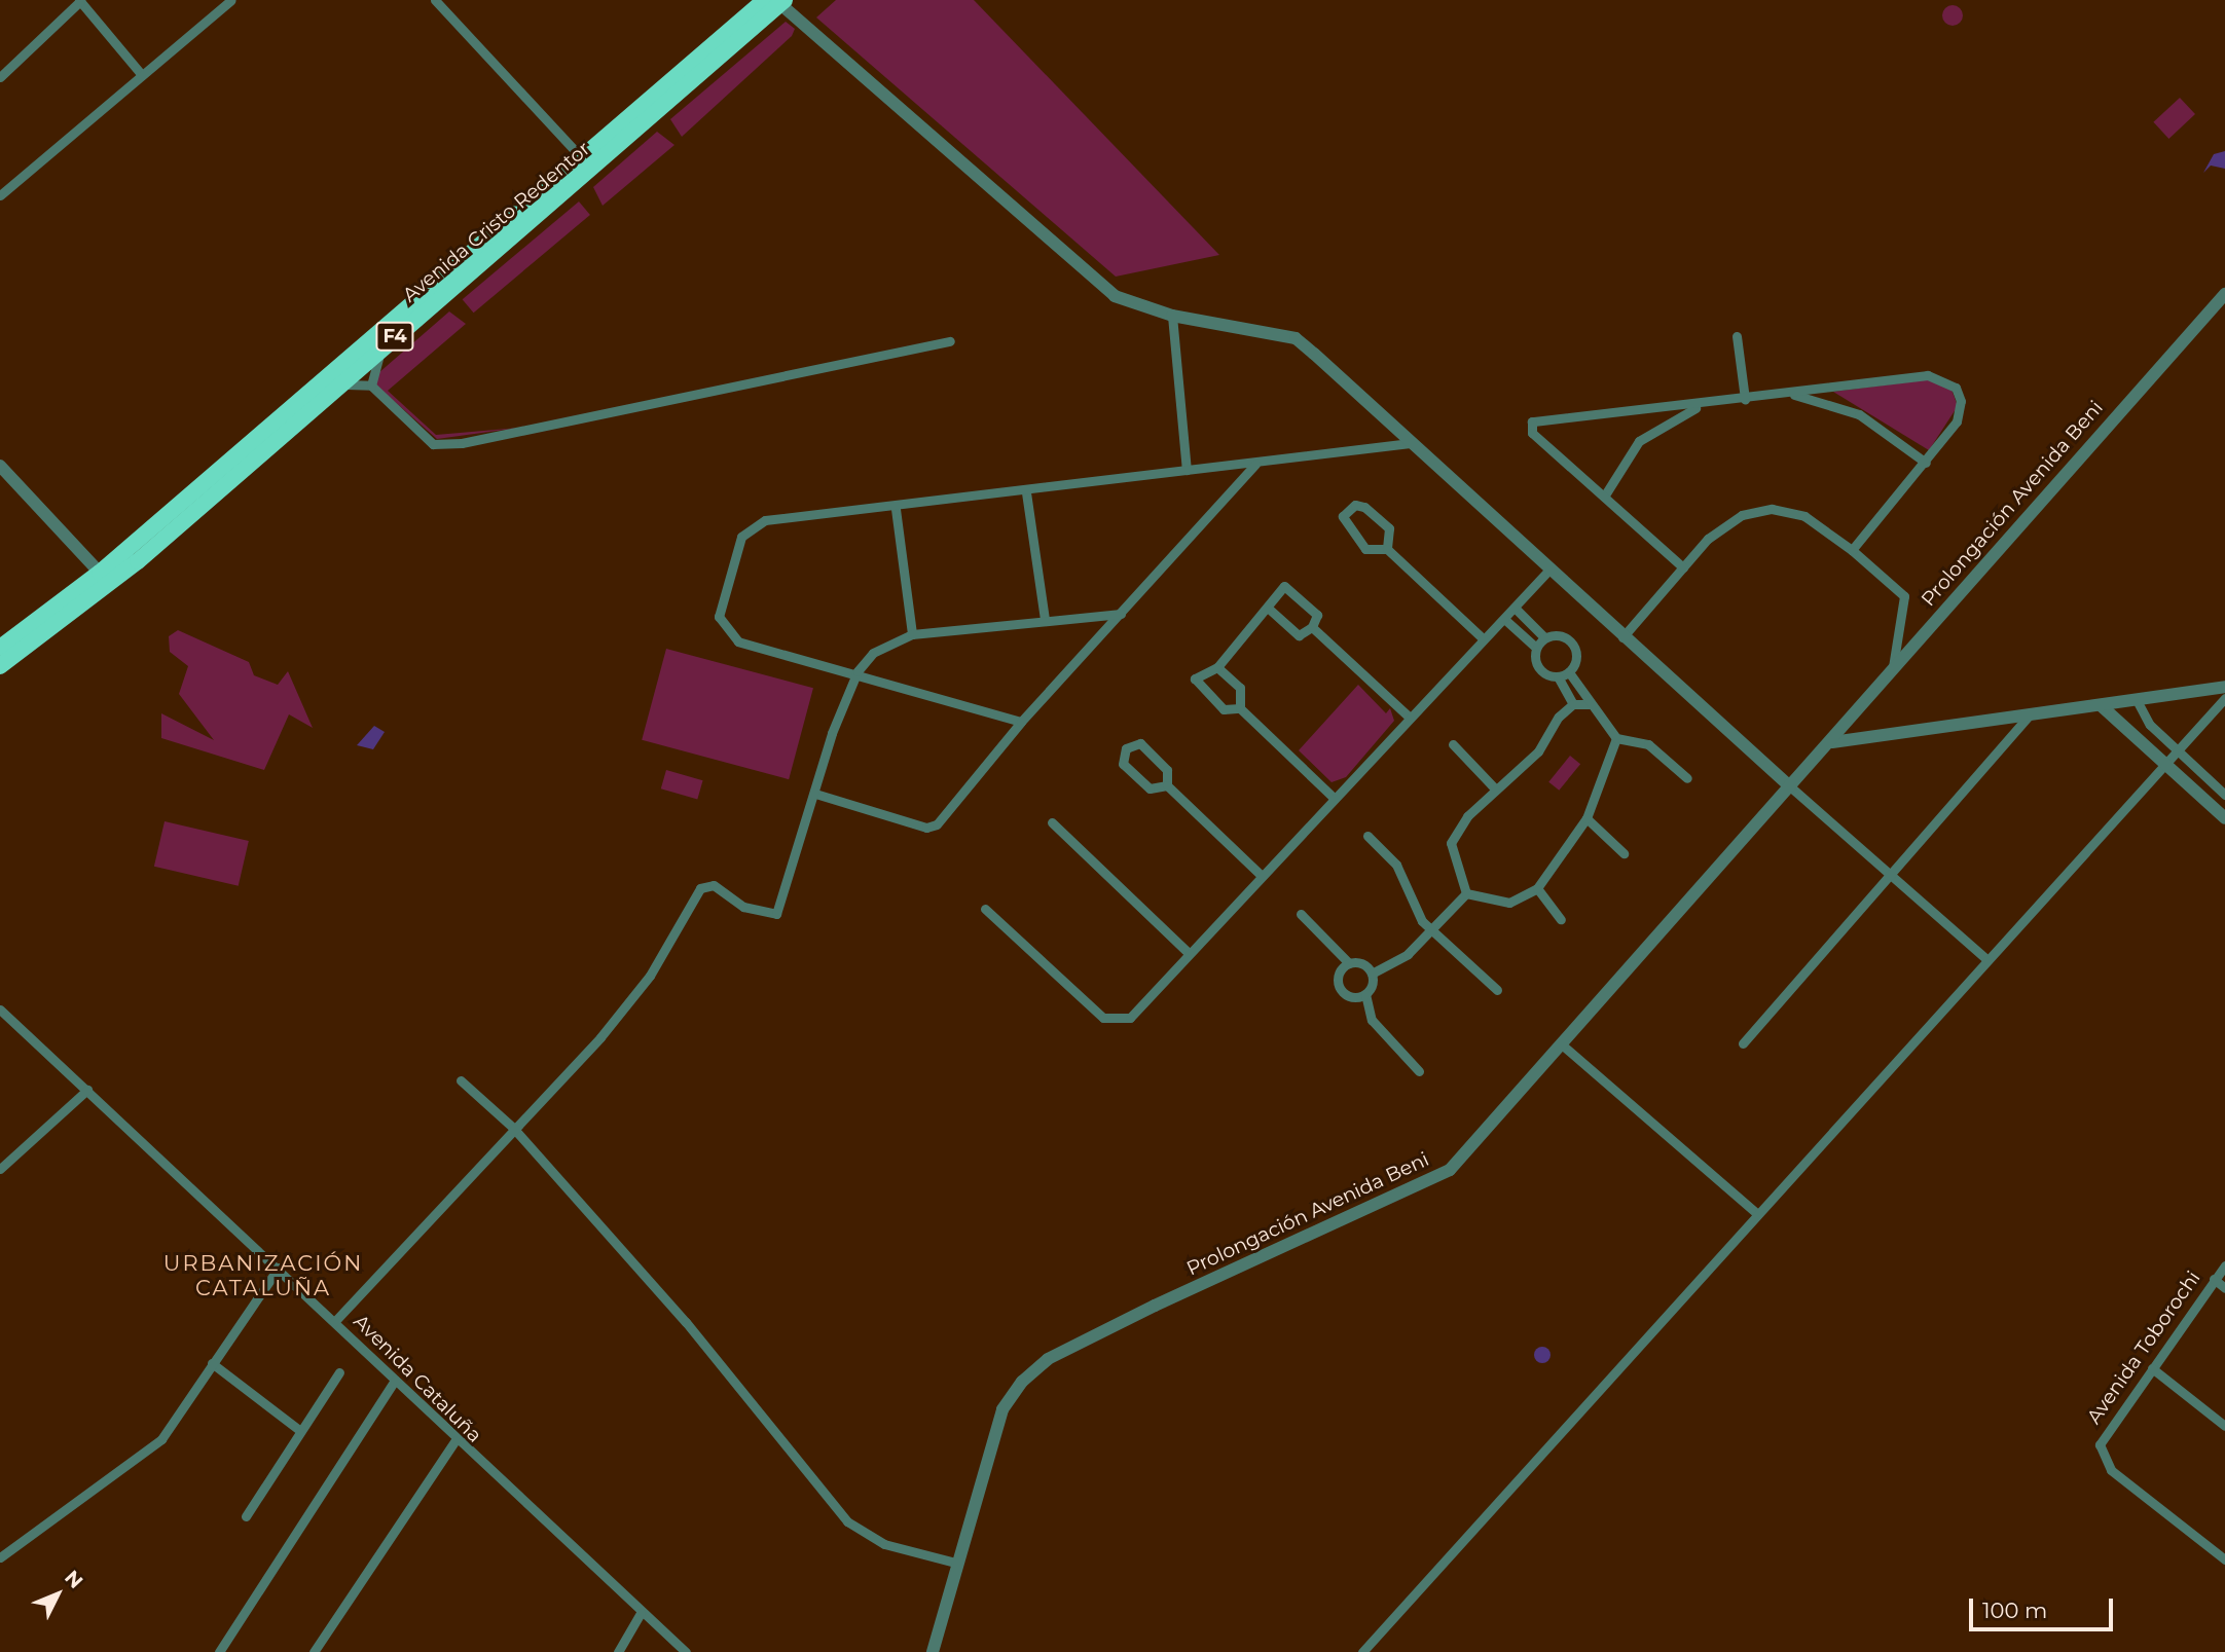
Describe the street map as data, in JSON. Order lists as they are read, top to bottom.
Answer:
{
  "streets": {
    "highway": ["Avenida Cristo Redentor", "F4"],
    "street": ["Prolongación Avenida Beni", "Avenida Toborochi", "Avenida Cataluña"]
  },
  "districts": ["URBANIZACIÓN CATALUÑA"],
  "scale_bar": "100 m",
  "north": "top right"
}
